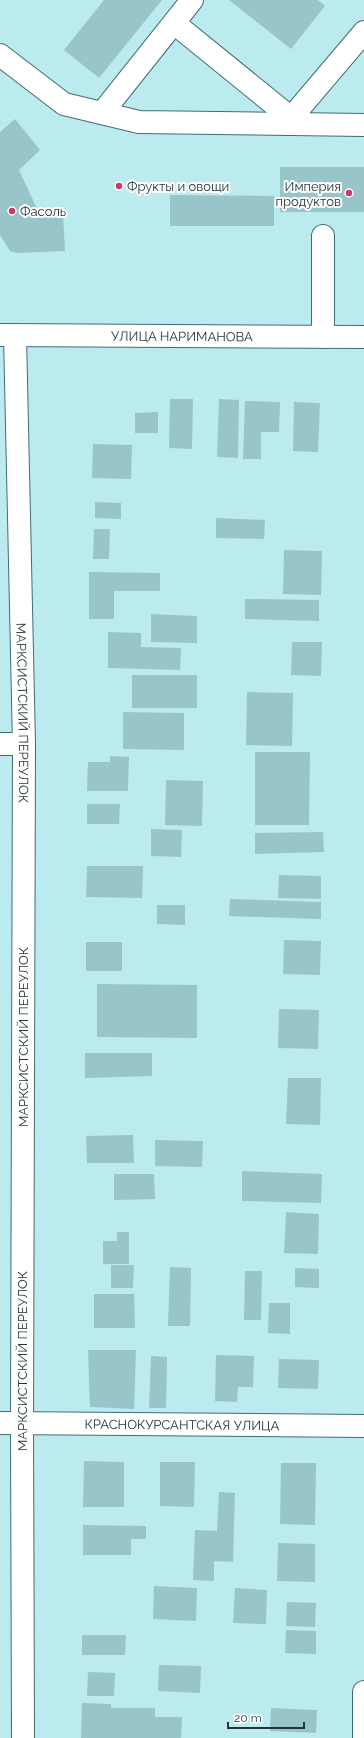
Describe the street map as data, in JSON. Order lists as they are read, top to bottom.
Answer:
{
  "streets": {
    "street": ["УЛИЦА НАРИМАНОВА", "МАРКСИСТСКИЙ ПЕРЕУЛОК", "КРАСНОКУРСАНТСКАЯ УЛИЦА"]
  },
  "crossings": [
    ["УЛИЦА НАРИМАНОВА", "МАРКСИСТСКИЙ ПЕРЕУЛОК"],
    ["МАРКСИСТСКИЙ ПЕРЕУЛОК", "КРАСНОКУРСАНТСКАЯ УЛИЦА"]
  ],
  "places": ["Фрукты и овощи", "Империя продуктов", "Фасоль"],
  "scale_bar": "20 m"
}
